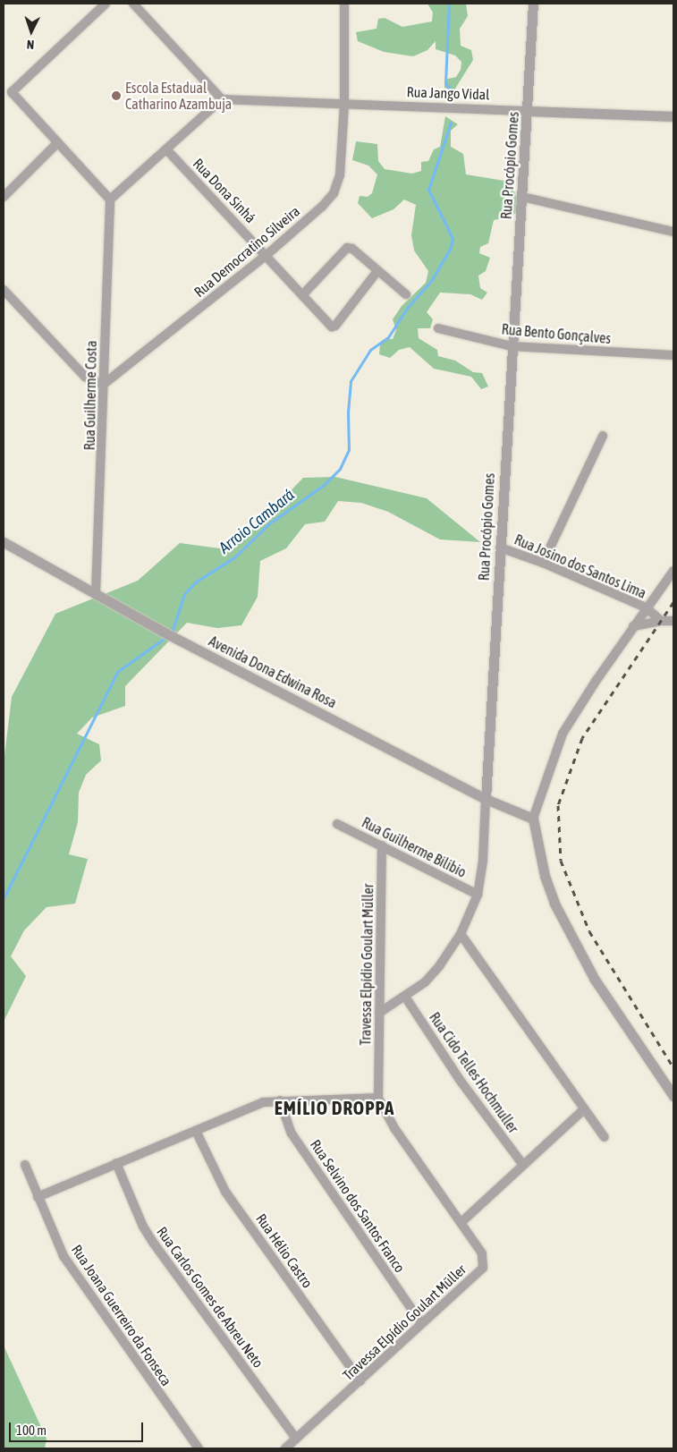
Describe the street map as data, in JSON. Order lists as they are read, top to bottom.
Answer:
{
  "streets": {
    "street": [
      "Rua Jango Vidal",
      "Rua Procópio Gomes",
      "Rua Dona Sinhá",
      "Rua Democratino Silveira",
      "Rua Bento Gonçalves",
      "Rua Guilherme Costa",
      "Rua Josino dos Santos Lima",
      "Avenida Dona Edwina Rosa",
      "Rua Guilherme Bilibio",
      "Travessa Elpídio Goulart Müller",
      "Rua Cido Telles Hochmuller",
      "Rua Selvino dos Santos Franco",
      "Rua Hélio Castro",
      "Rua Carlos Gomes de Abreu Neto",
      "Rua Joana Guerreiro da Fonseca"
    ]
  },
  "crossings": [
    ["Rua Jango Vidal", "Rua Procópio Gomes"],
    ["Rua Jango Vidal", "Rua Democratino Silveira"],
    ["Rua Procópio Gomes", "Rua Bento Gonçalves"],
    ["Rua Procópio Gomes", "Rua Josino dos Santos Lima"],
    ["Rua Procópio Gomes", "Avenida Dona Edwina Rosa"],
    ["Rua Procópio Gomes", "Rua Guilherme Bilibio"],
    ["Rua Procópio Gomes", "Travessa Elpídio Goulart Müller"],
    ["Rua Procópio Gomes", "Rua Cido Telles Hochmuller"],
    ["Rua Dona Sinhá", "Rua Democratino Silveira"],
    ["Rua Democratino Silveira", "Rua Guilherme Costa"],
    ["Rua Guilherme Costa", "Avenida Dona Edwina Rosa"],
    ["Rua Guilherme Bilibio", "Travessa Elpídio Goulart Müller"],
    ["Travessa Elpídio Goulart Müller", "Rua Selvino dos Santos Franco"],
    ["Travessa Elpídio Goulart Müller", "Rua Hélio Castro"],
    ["Travessa Elpídio Goulart Müller", "Rua Carlos Gomes de Abreu Neto"]
  ],
  "districts": ["EMÍLIO DROPPA"],
  "water": ["Arroio Cambará"],
  "places": ["Escola Estadual Catharino Azambuja"],
  "scale_bar": "100 m",
  "north": "bottom"
}
